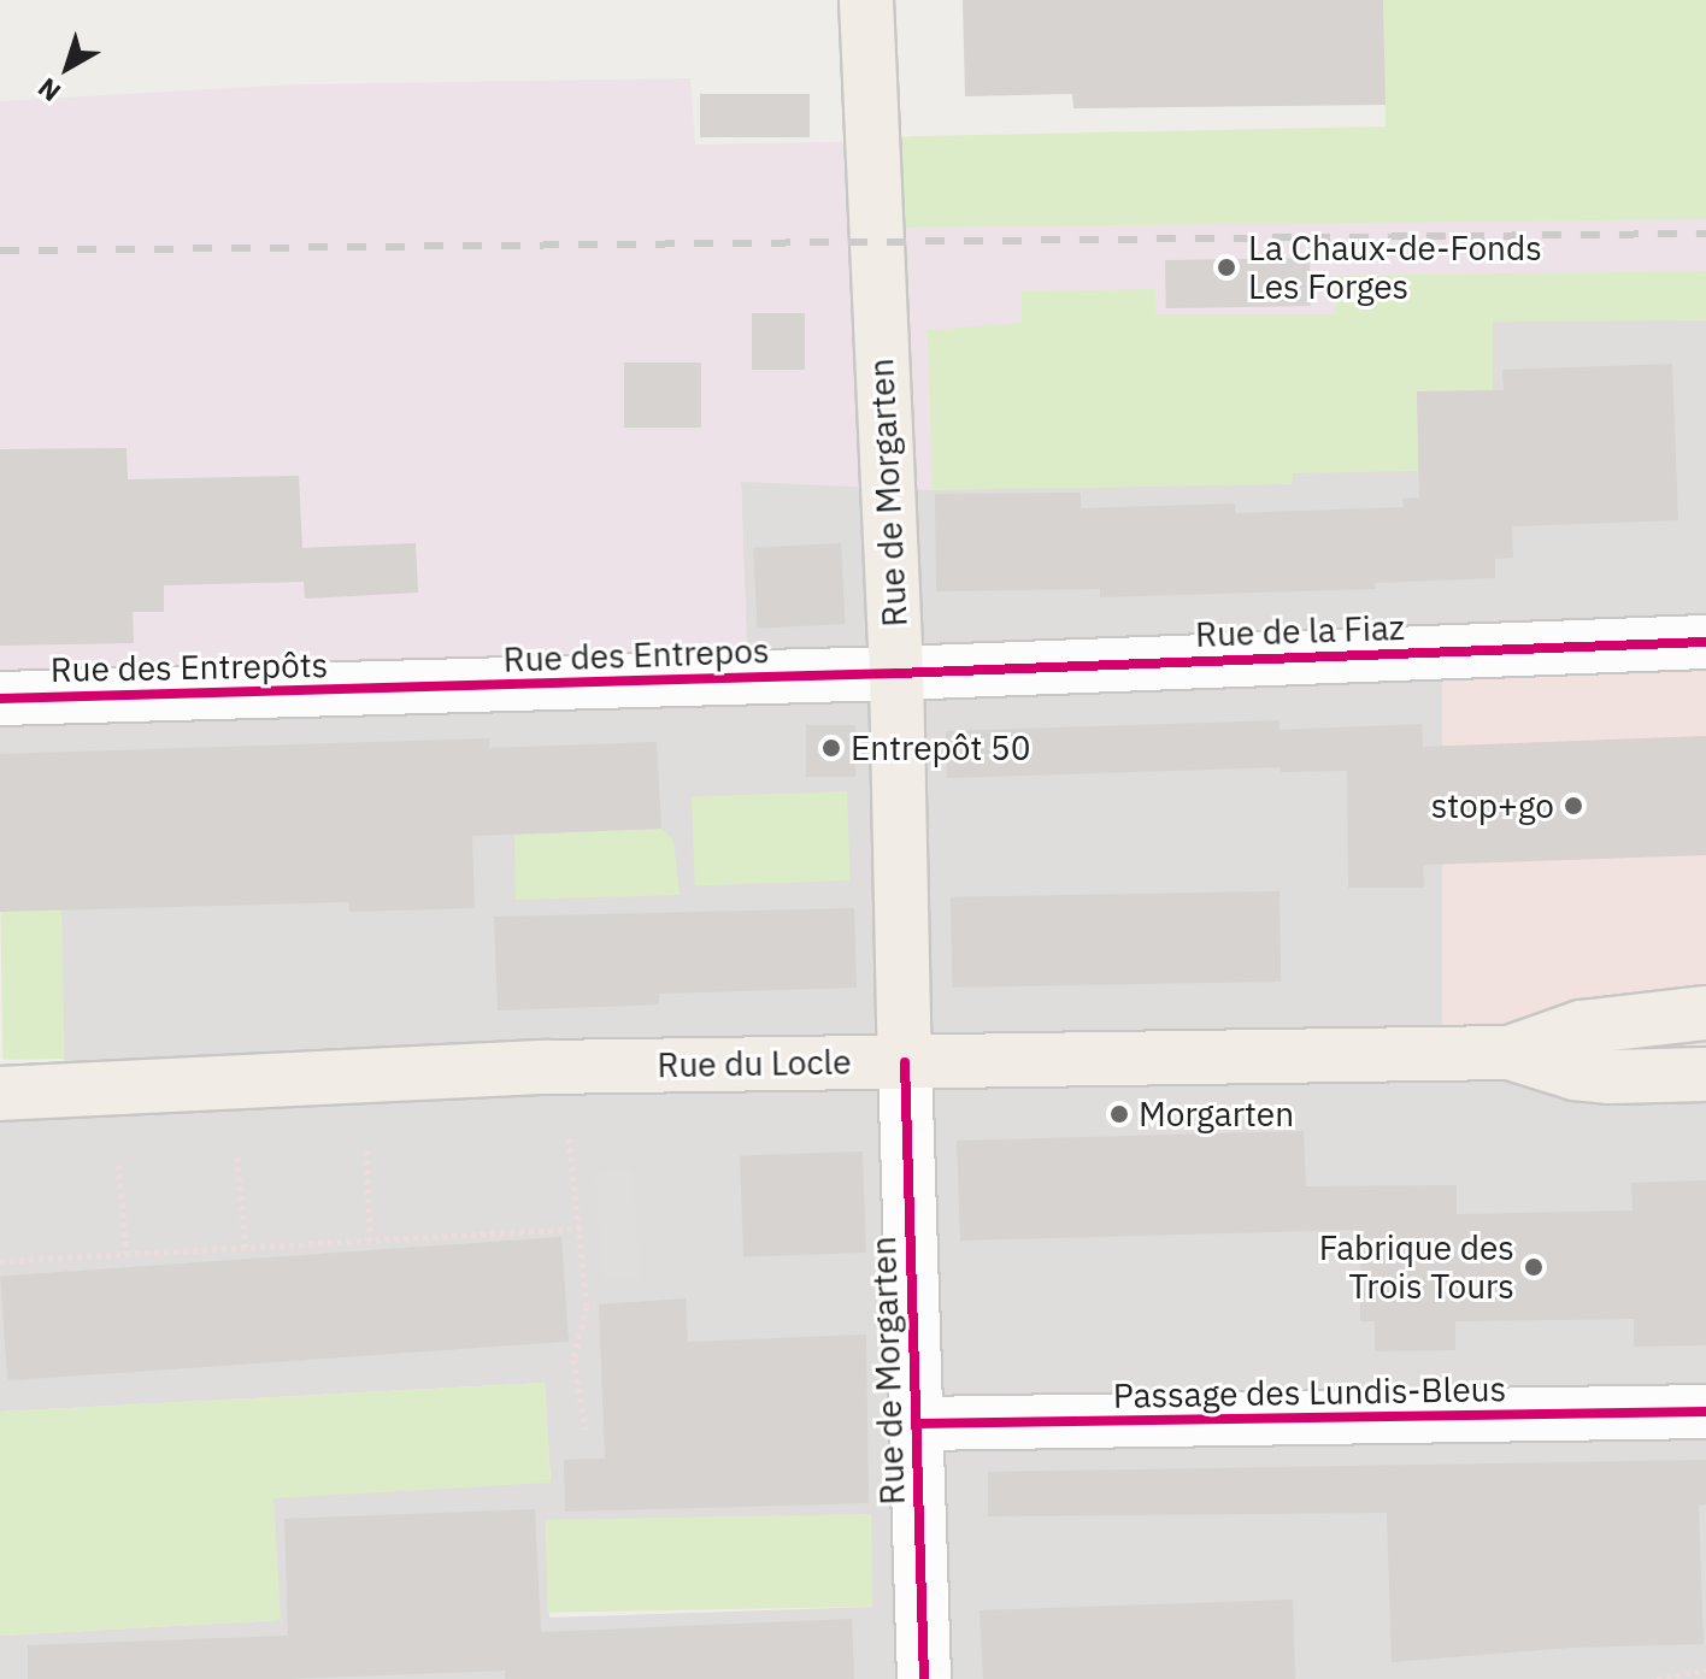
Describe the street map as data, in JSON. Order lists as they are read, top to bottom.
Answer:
{
  "streets": {
    "main road": ["Rue de Morgarten", "Rue du Locle"],
    "street": [
      "Rue de la Fiaz",
      "Rue des Entrepos",
      "Rue des Entrepôts",
      "Passage des Lundis-Bleus"
    ]
  },
  "crossings": [
    ["Rue de Morgarten", "Rue de la Fiaz"],
    ["Rue de Morgarten", "Rue des Entrepos"],
    ["Rue de Morgarten", "Rue du Locle"],
    ["Rue de Morgarten", "Passage des Lundis-Bleus"],
    ["Rue de la Fiaz", "Rue des Entrepos"],
    ["Rue des Entrepos", "Rue des Entrepôts"]
  ],
  "places": [
    "La Chaux-de-Fonds Les Forges",
    "Entrepôt 50",
    "stop+go",
    "Morgarten",
    "Fabrique des Trois Tours"
  ],
  "north": "bottom left"
}
